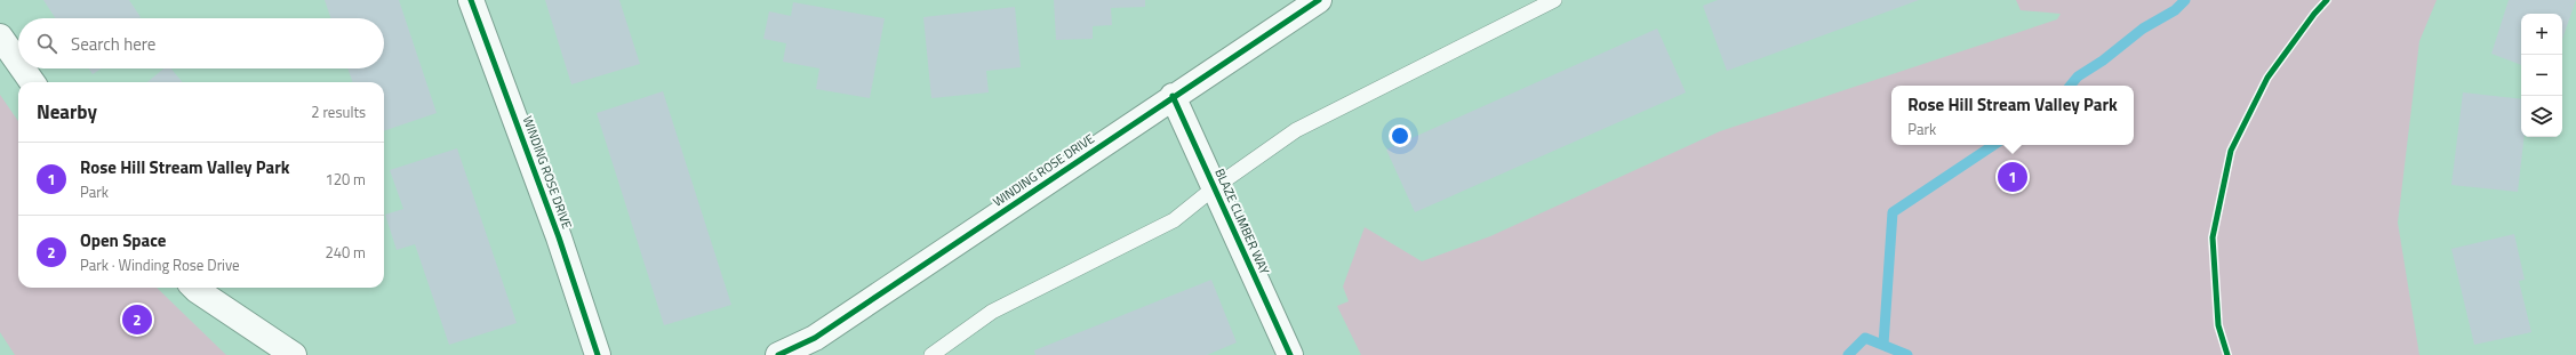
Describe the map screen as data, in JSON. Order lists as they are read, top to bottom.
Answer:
{
  "streets": {
    "street": ["WINDING ROSE DRIVE", "BLAZE CLIMBER WAY"]
  },
  "crossings": [
    ["WINDING ROSE DRIVE", "BLAZE CLIMBER WAY"]
  ],
  "page": {
    "map_buttons": ["+", "−"],
    "search": "Search here",
    "heading": ["Nearby", "2 results"],
    "popup": ["Rose Hill Stream Valley Park", "Park"],
    "list": [
      {
        "mark": "1",
        "name": "Rose Hill Stream Valley Park",
        "note": "Park",
        "value": "120 m"
      },
      {
        "mark": "2",
        "name": "Open Space",
        "note": "Park · Winding Rose Drive",
        "value": "240 m"
      }
    ],
    "pins": ["1", "2"]
  }
}
